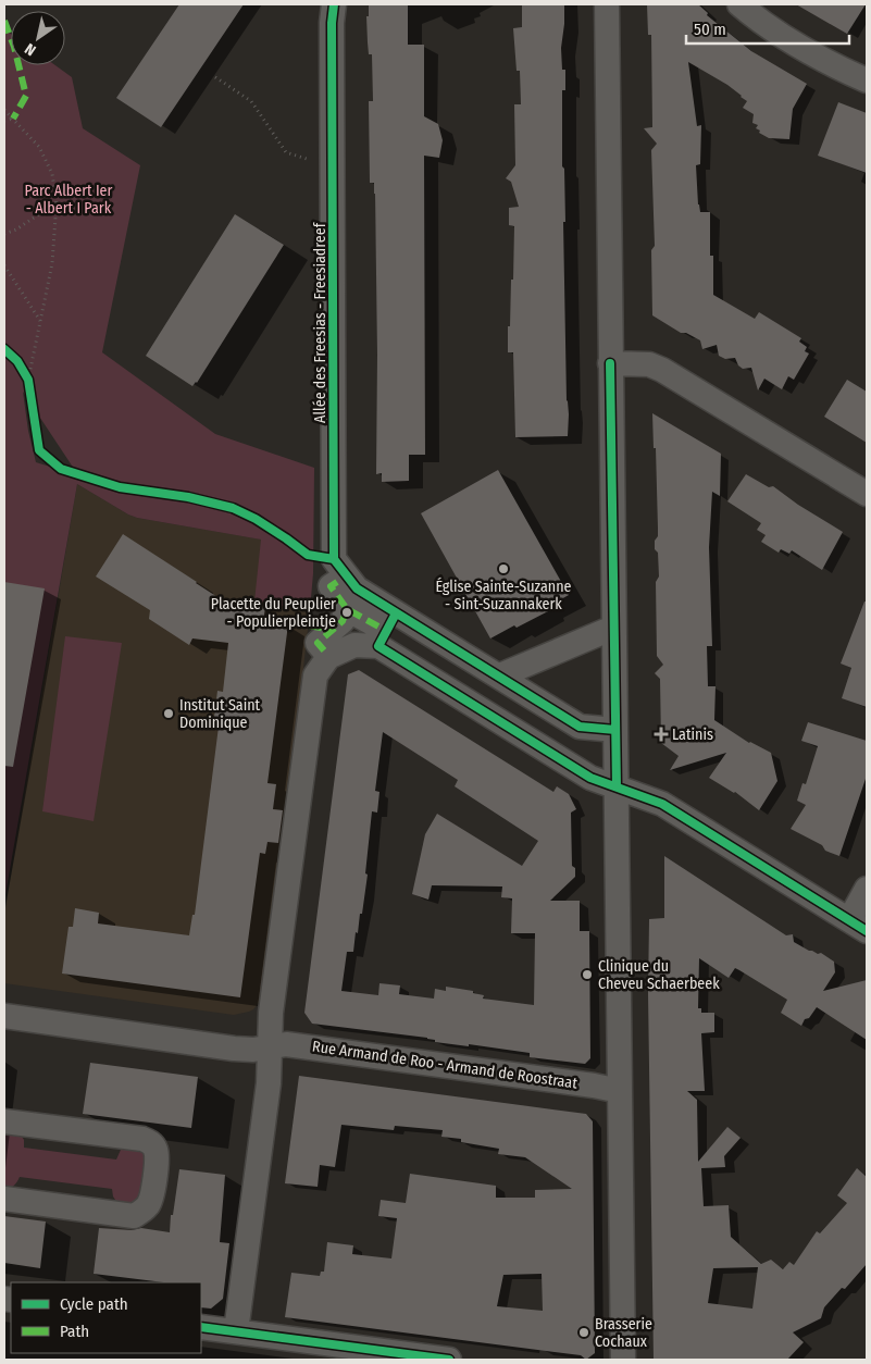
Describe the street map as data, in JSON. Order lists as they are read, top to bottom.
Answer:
{
  "streets": {
    "street": ["Allée des Freesias - Freesiadreef", "Rue Armand de Roo - Armand de Roostraat"]
  },
  "parks": ["Parc Albert Ier - Albert I Park"],
  "places": {
    "other": [
      "Église Sainte-Suzanne - Sint-Suzannakerk",
      "Placette du Peuplier - Populierpleintje",
      "Institut Saint Dominique",
      "Clinique du Cheveu Schaerbeek",
      "Brasserie Cochaux"
    ],
    "health": ["Latinis"]
  },
  "legend": ["Cycle path", "Path"],
  "scale_bar": "50 m",
  "north": "bottom left"
}
